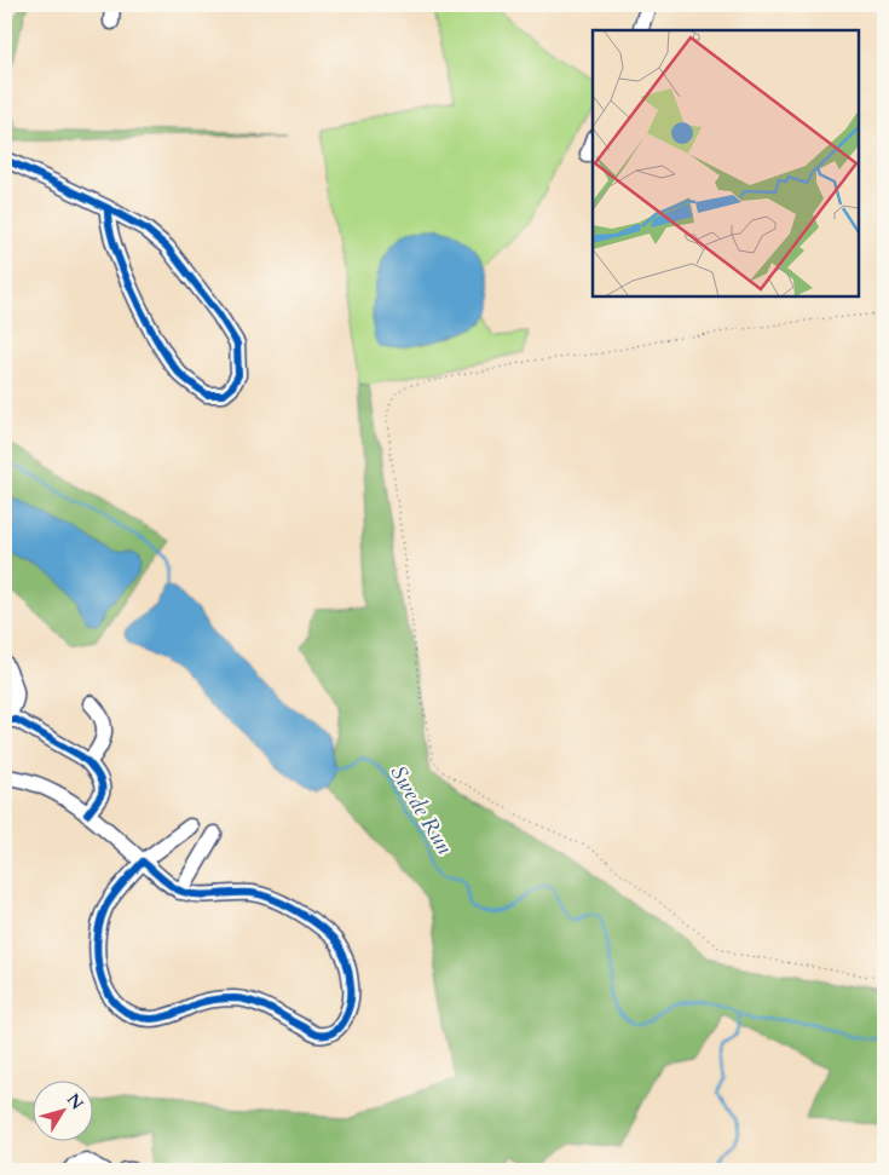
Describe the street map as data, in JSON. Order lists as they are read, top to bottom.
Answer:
{
  "water": ["Swede Run"],
  "north": "top right"
}
